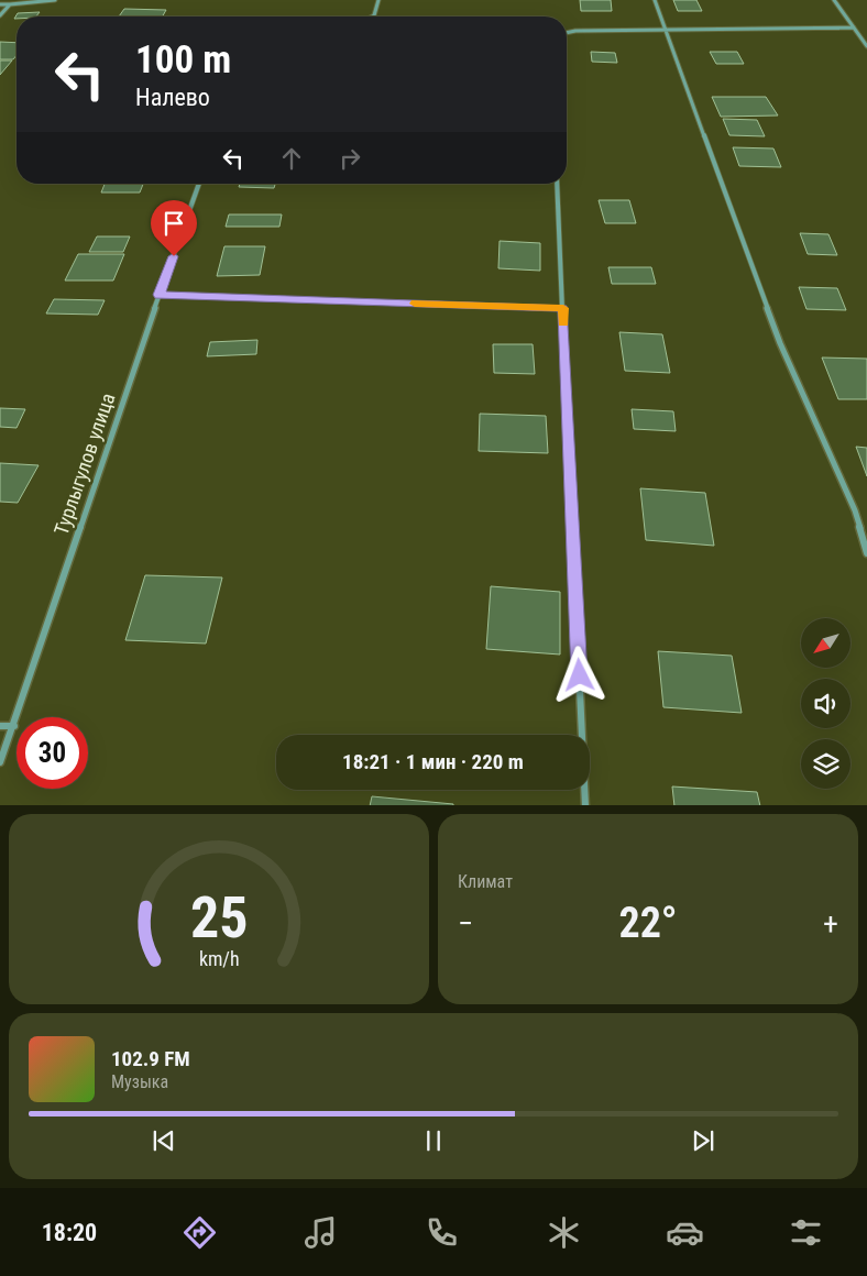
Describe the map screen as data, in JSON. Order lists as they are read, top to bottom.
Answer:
{
  "streets": {
    "street": ["Турлыгулов улица"]
  },
  "north": "bottom left",
  "page": {
    "turn": ["100 m", "Налево"],
    "limit": "30",
    "trip": "18:21 · 1 мин · 220 m",
    "tile": "Климат",
    "heat": ["−", "22°", "+"],
    "song": ["102.9 FM", "Музыка"],
    "tabs": "18:20",
    "gauge": ["25", "km/h"]
  }
}
